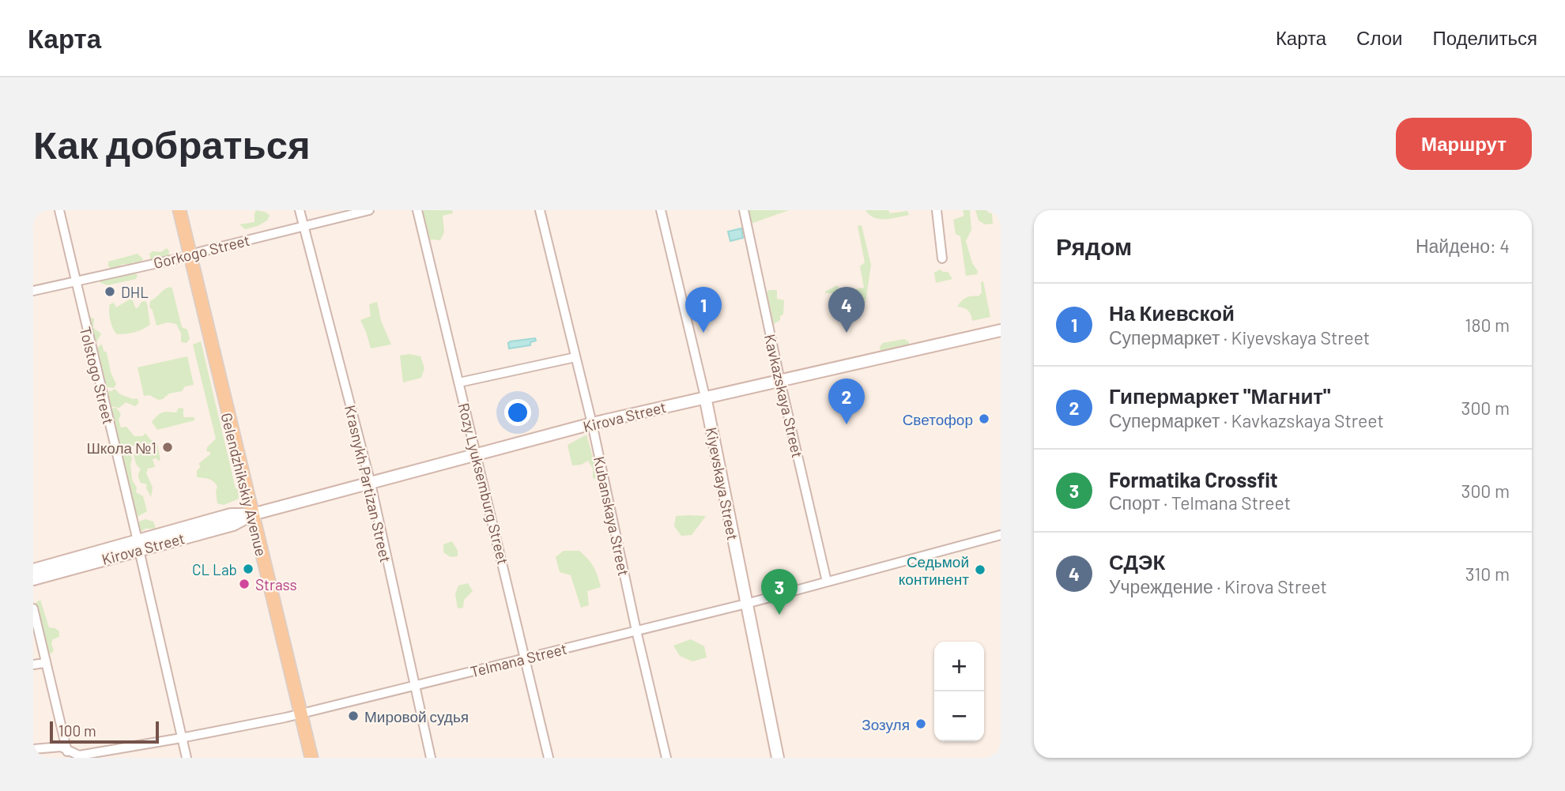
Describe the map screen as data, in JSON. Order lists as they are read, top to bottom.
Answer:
{
  "streets": {
    "main road": ["Kirova Street", "Kiyevskaya Street", "Gelendzhikskiy Avenue"],
    "street": [
      "Gorkogo Street",
      "Tolstogo Street",
      "Kavkazskaya Street",
      "Krasnykh Partizan Street",
      "Rozy Lyuksemburg Street",
      "Kubanskaya Street",
      "Telmana Street"
    ]
  },
  "crossings": [
    ["Gorkogo Street", "Tolstogo Street"],
    ["Gorkogo Street", "Krasnykh Partizan Street"],
    ["Gorkogo Street", "Gelendzhikskiy Avenue"],
    ["Tolstogo Street", "Kirova Street"],
    ["Tolstogo Street", "Telmana Street"],
    ["Kavkazskaya Street", "Kirova Street"],
    ["Kavkazskaya Street", "Telmana Street"],
    ["Kirova Street", "Krasnykh Partizan Street"],
    ["Kirova Street", "Rozy Lyuksemburg Street"],
    ["Kirova Street", "Kiyevskaya Street"],
    ["Kirova Street", "Gelendzhikskiy Avenue"],
    ["Kirova Street", "Kubanskaya Street"],
    ["Krasnykh Partizan Street", "Telmana Street"],
    ["Rozy Lyuksemburg Street", "Telmana Street"],
    ["Kiyevskaya Street", "Telmana Street"],
    ["Gelendzhikskiy Avenue", "Telmana Street"],
    ["Kubanskaya Street", "Telmana Street"]
  ],
  "places": [
    "DHL",
    "Светофор",
    "Школа №1",
    "CL Lab",
    "Седьмой континент",
    "Strass",
    "Мировой судья",
    "Зозуля"
  ],
  "scale_bar": "100 m",
  "page": {
    "header": "Карта",
    "nav": ["Карта", "Слои", "Поделиться"],
    "buttons": "Маршрут",
    "title": "Как добраться",
    "heading": ["Рядом", "Найдено: 4"],
    "list": [
      {
        "mark": "1",
        "name": "На Киевской",
        "note": "Супермаркет · Kiyevskaya Street",
        "value": "180 m"
      },
      {
        "mark": "2",
        "name": "Гипермаркет \"Магнит\"",
        "note": "Супермаркет · Kavkazskaya Street",
        "value": "300 m"
      },
      {
        "mark": "3",
        "name": "Formatika Crossfit",
        "note": "Спорт · Telmana Street",
        "value": "300 m"
      },
      {
        "mark": "4",
        "name": "СДЭК",
        "note": "Учреждение · Kirova Street",
        "value": "310 m"
      }
    ],
    "pins": [
      "1",
      "4",
      "2",
      "3"
    ],
    "map_buttons": ["+", "−"],
    "scale": "100 m"
  }
}
